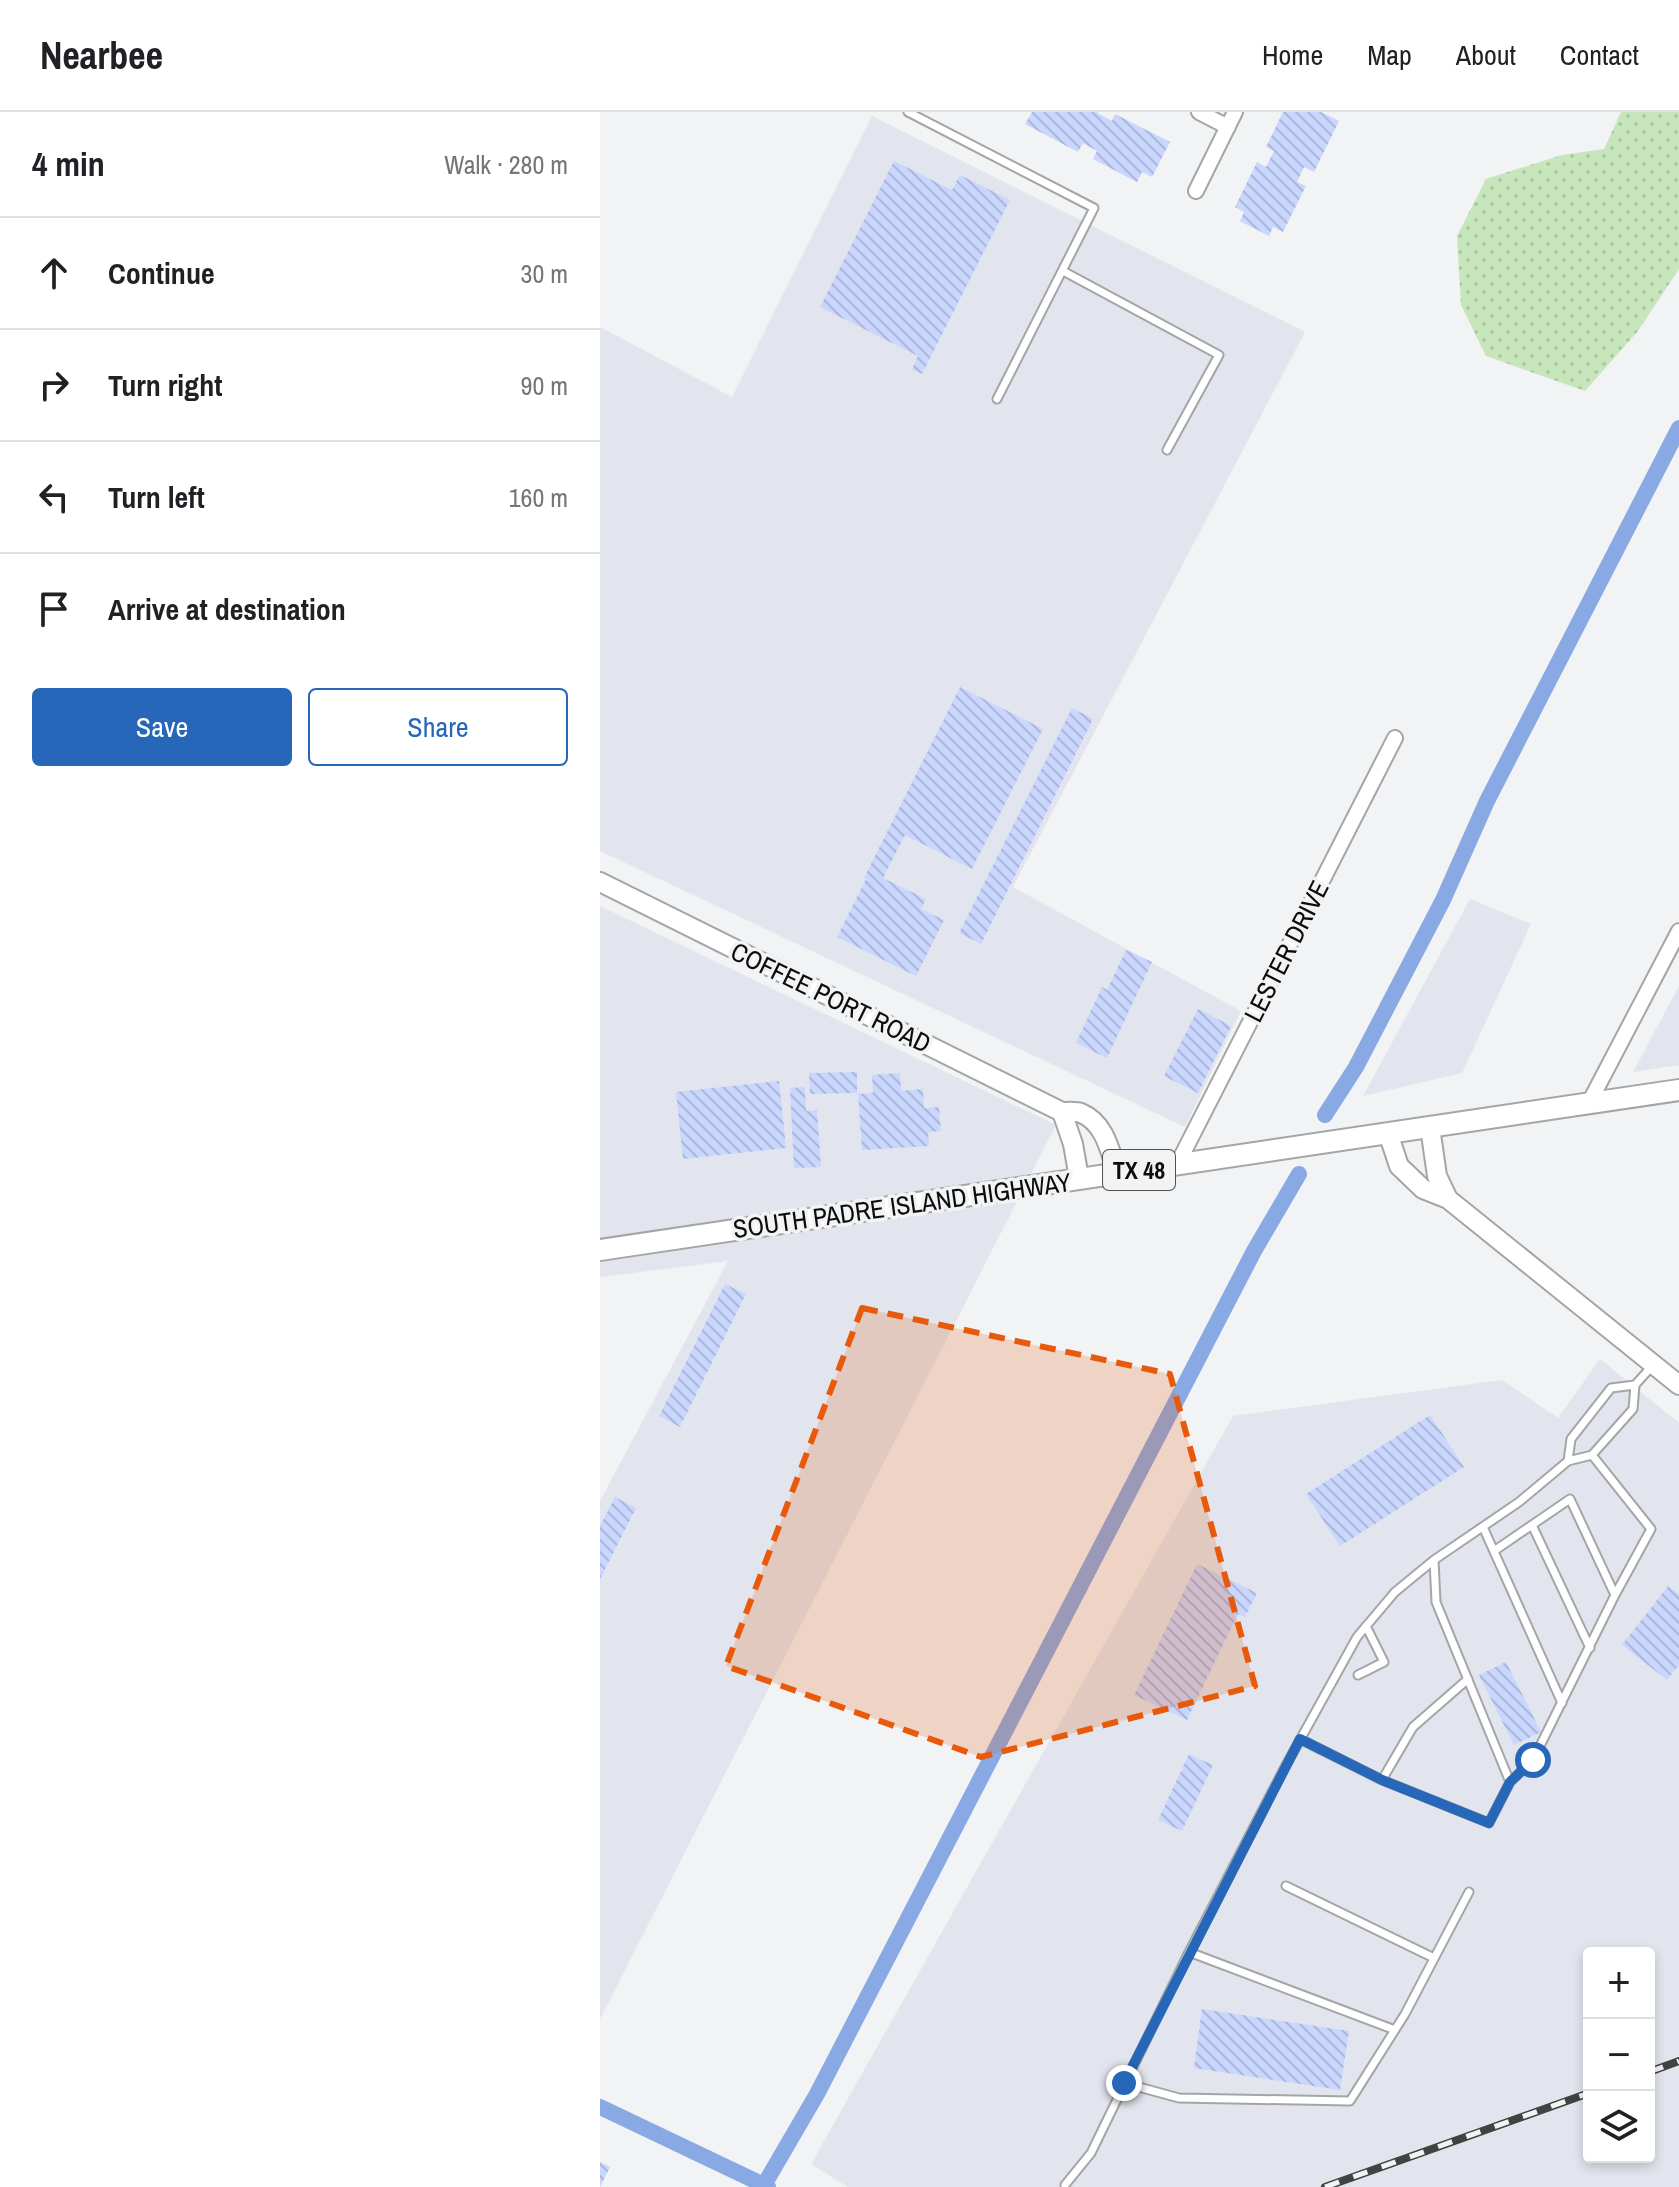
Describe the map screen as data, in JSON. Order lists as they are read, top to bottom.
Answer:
{
  "streets": {
    "main road": ["TX 48", "SOUTH PADRE ISLAND HIGHWAY"],
    "street": ["LESTER DRIVE", "COFFEE PORT ROAD"]
  },
  "crossings": [
    ["LESTER DRIVE", "SOUTH PADRE ISLAND HIGHWAY"],
    ["COFFEE PORT ROAD", "SOUTH PADRE ISLAND HIGHWAY"]
  ],
  "page": {
    "header": "Nearbee",
    "nav": [
      "Home",
      "Map",
      "About",
      "Contact"
    ],
    "heading": ["4 min", "Walk · 280 m"],
    "list": [
      ["Continue", "30 m"],
      ["Turn right", "90 m"],
      ["Turn left", "160 m"],
      "Arrive at destination"
    ],
    "buttons": ["Save", "Share"],
    "map_buttons": ["+", "−"]
  }
}
